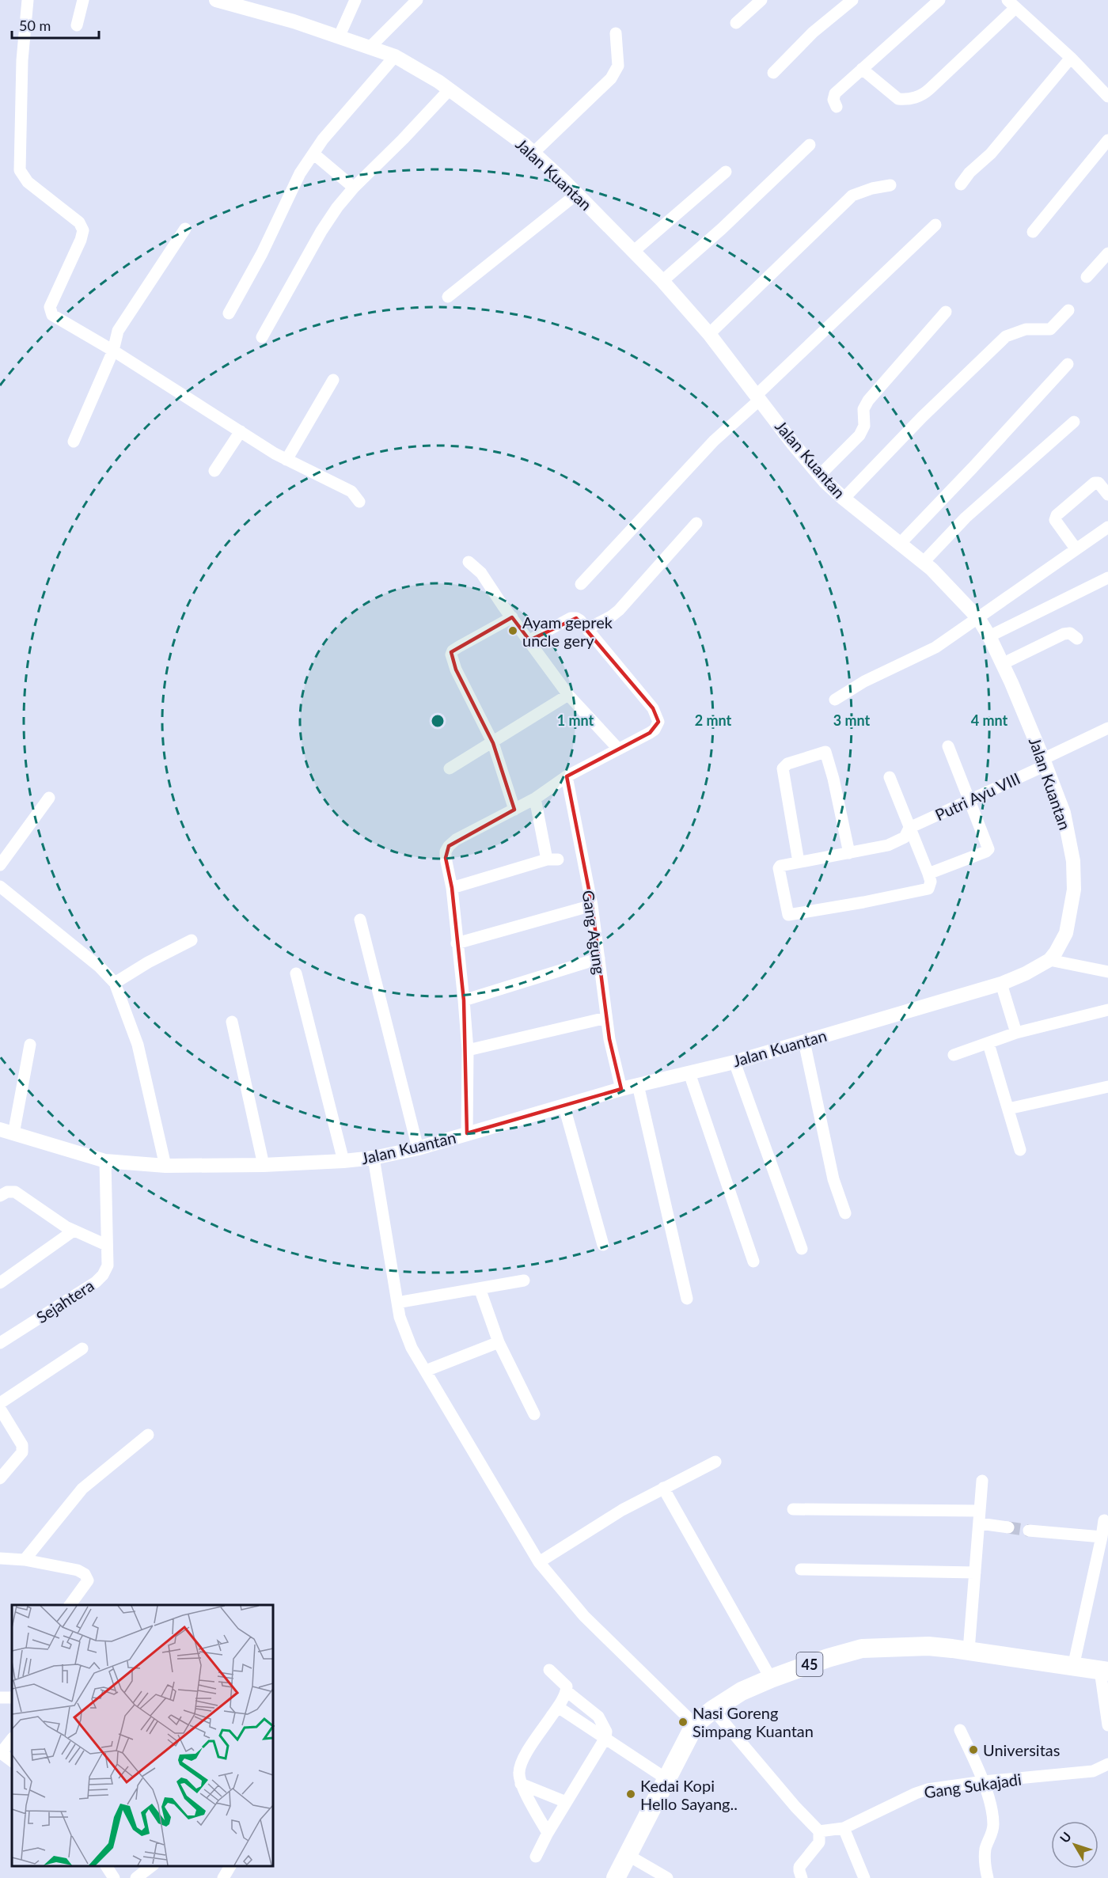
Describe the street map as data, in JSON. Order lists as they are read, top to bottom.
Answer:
{
  "streets": {
    "highway": ["45"],
    "street": [
      "Jalan Kuantan",
      "Putri Ayu VIII",
      "Gang Agung",
      "Sejahtera",
      "Gang Sukajadi"
    ]
  },
  "crossings": [
    ["Jalan Kuantan", "Putri Ayu VIII"],
    ["Jalan Kuantan", "Gang Agung"],
    ["Jalan Kuantan", "Sejahtera"]
  ],
  "places": [
    "Ayam geprek uncle gery",
    "Nasi Goreng Simpang Kuantan",
    "Universitas",
    "Kedai Kopi Hello Sayang.."
  ],
  "scale_bar": "50 m",
  "north": "top left",
  "rings": [
    "1 mnt",
    "2 mnt",
    "3 mnt",
    "4 mnt"
  ]
}
